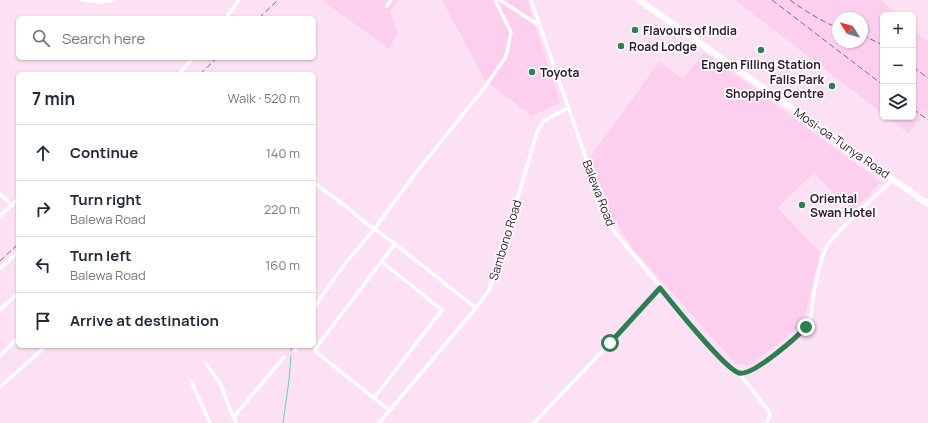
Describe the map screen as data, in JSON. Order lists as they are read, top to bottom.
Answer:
{
  "streets": {
    "highway": ["Mosi-oa-Tunya Road"],
    "street": ["Balewa Road", "Sambono Road"]
  },
  "crossings": [
    ["Balewa Road", "Sambono Road"]
  ],
  "places": [
    "Flavours of India",
    "Road Lodge",
    "Engen Filling Station",
    "Toyota",
    "Falls Park Shopping Centre",
    "Oriental Swan Hotel"
  ],
  "north": "top left",
  "page": {
    "map_buttons": ["+", "−"],
    "search": "Search here",
    "heading": ["7 min", "Walk · 520 m"],
    "list": [
      ["Continue", "140 m"],
      ["Turn right", "Balewa Road", "220 m"],
      ["Turn left", "Balewa Road", "160 m"],
      "Arrive at destination"
    ]
  }
}
